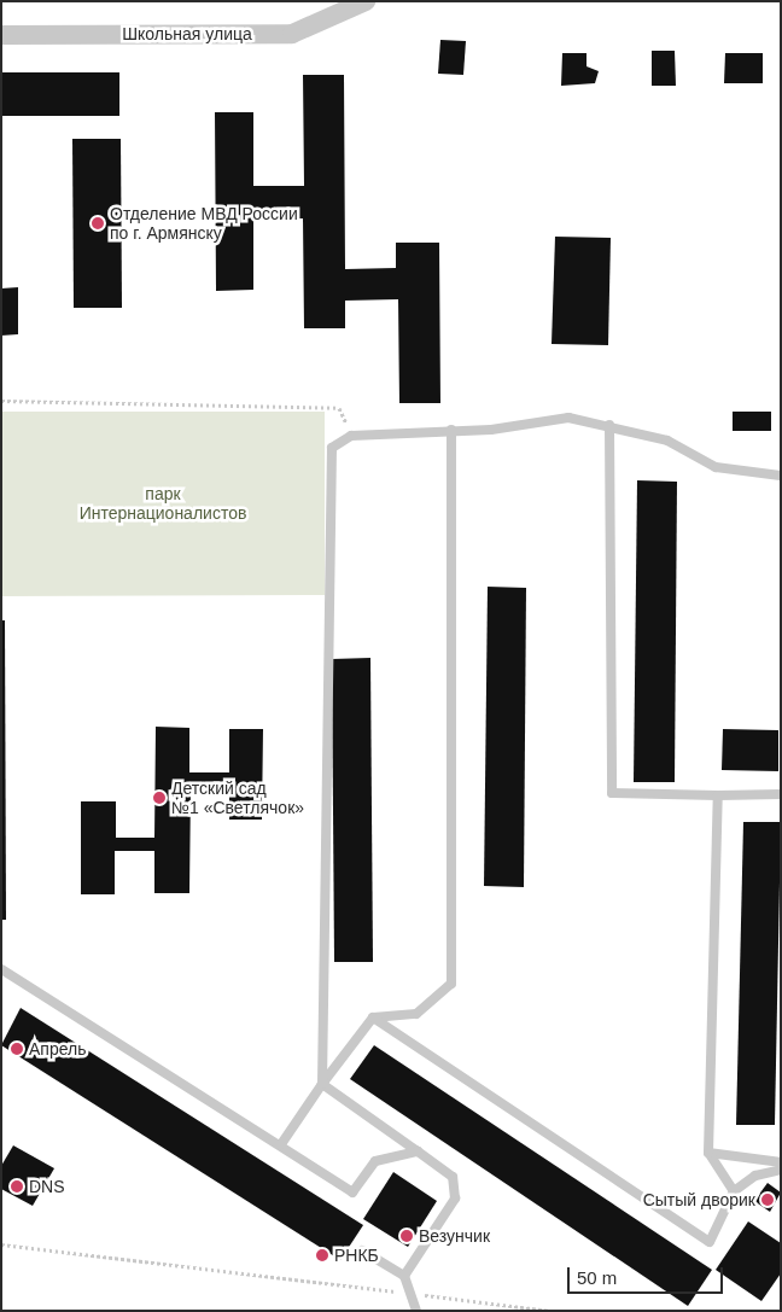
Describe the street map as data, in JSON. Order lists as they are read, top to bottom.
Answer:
{
  "streets": {
    "street": ["Школьная улица"]
  },
  "parks": ["парк Интернационалистов"],
  "places": [
    "Отделение МВД России по г. Армянску",
    "Детский сад №1 «Светлячок»",
    "Апрель",
    "DNS",
    "Сытый дворик",
    "Везунчик",
    "РНКБ"
  ],
  "scale_bar": "50 m"
}
